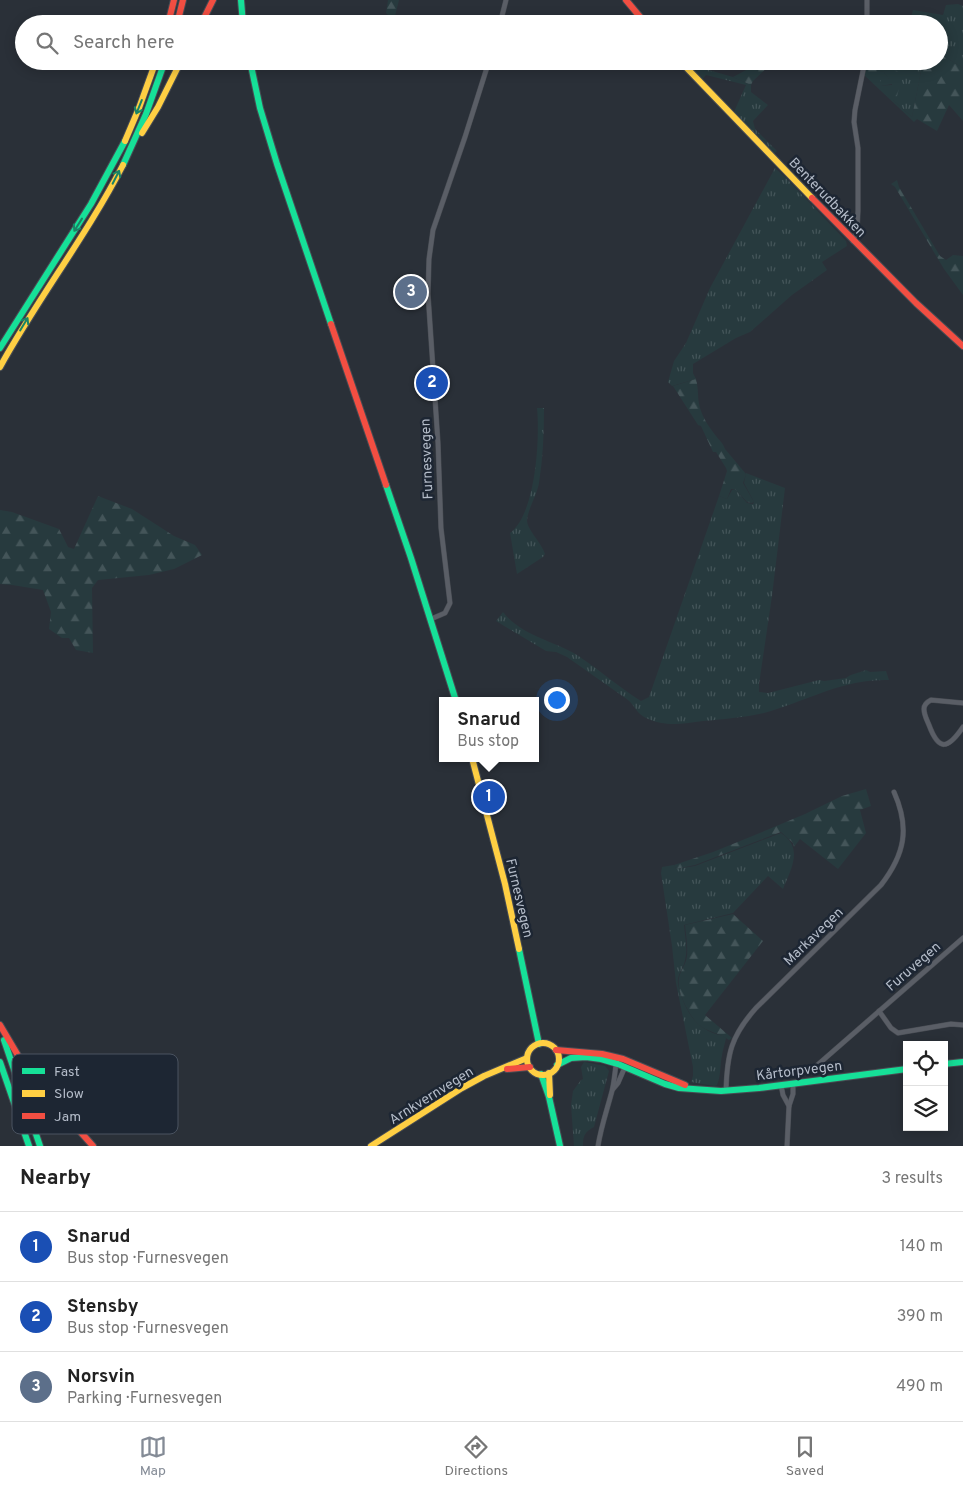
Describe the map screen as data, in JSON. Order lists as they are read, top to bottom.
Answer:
{
  "streets": {
    "main road": [
      "Benterudbakken",
      "Furnesvegen",
      "Kårtorpvegen",
      "Arnkvernvegen"
    ],
    "street": ["Markavegen", "Furuvegen"]
  },
  "crossings": [
    ["Furnesvegen", "Kårtorpvegen"],
    ["Furnesvegen", "Arnkvernvegen"],
    ["Markavegen", "Kårtorpvegen"],
    ["Kårtorpvegen", "Arnkvernvegen"]
  ],
  "legend": ["Fast", "Slow", "Jam"],
  "page": {
    "search": "Search here",
    "pins": ["3", "2", "1"],
    "popup": ["Snarud", "Bus stop"],
    "heading": ["Nearby", "3 results"],
    "list": [
      {
        "mark": "1",
        "name": "Snarud",
        "note": "Bus stop · Furnesvegen",
        "value": "140 m"
      },
      {
        "mark": "2",
        "name": "Stensby",
        "note": "Bus stop · Furnesvegen",
        "value": "390 m"
      },
      {
        "mark": "3",
        "name": "Norsvin",
        "note": "Parking · Furnesvegen",
        "value": "490 m"
      }
    ],
    "nav": ["Map", "Directions", "Saved"]
  }
}
